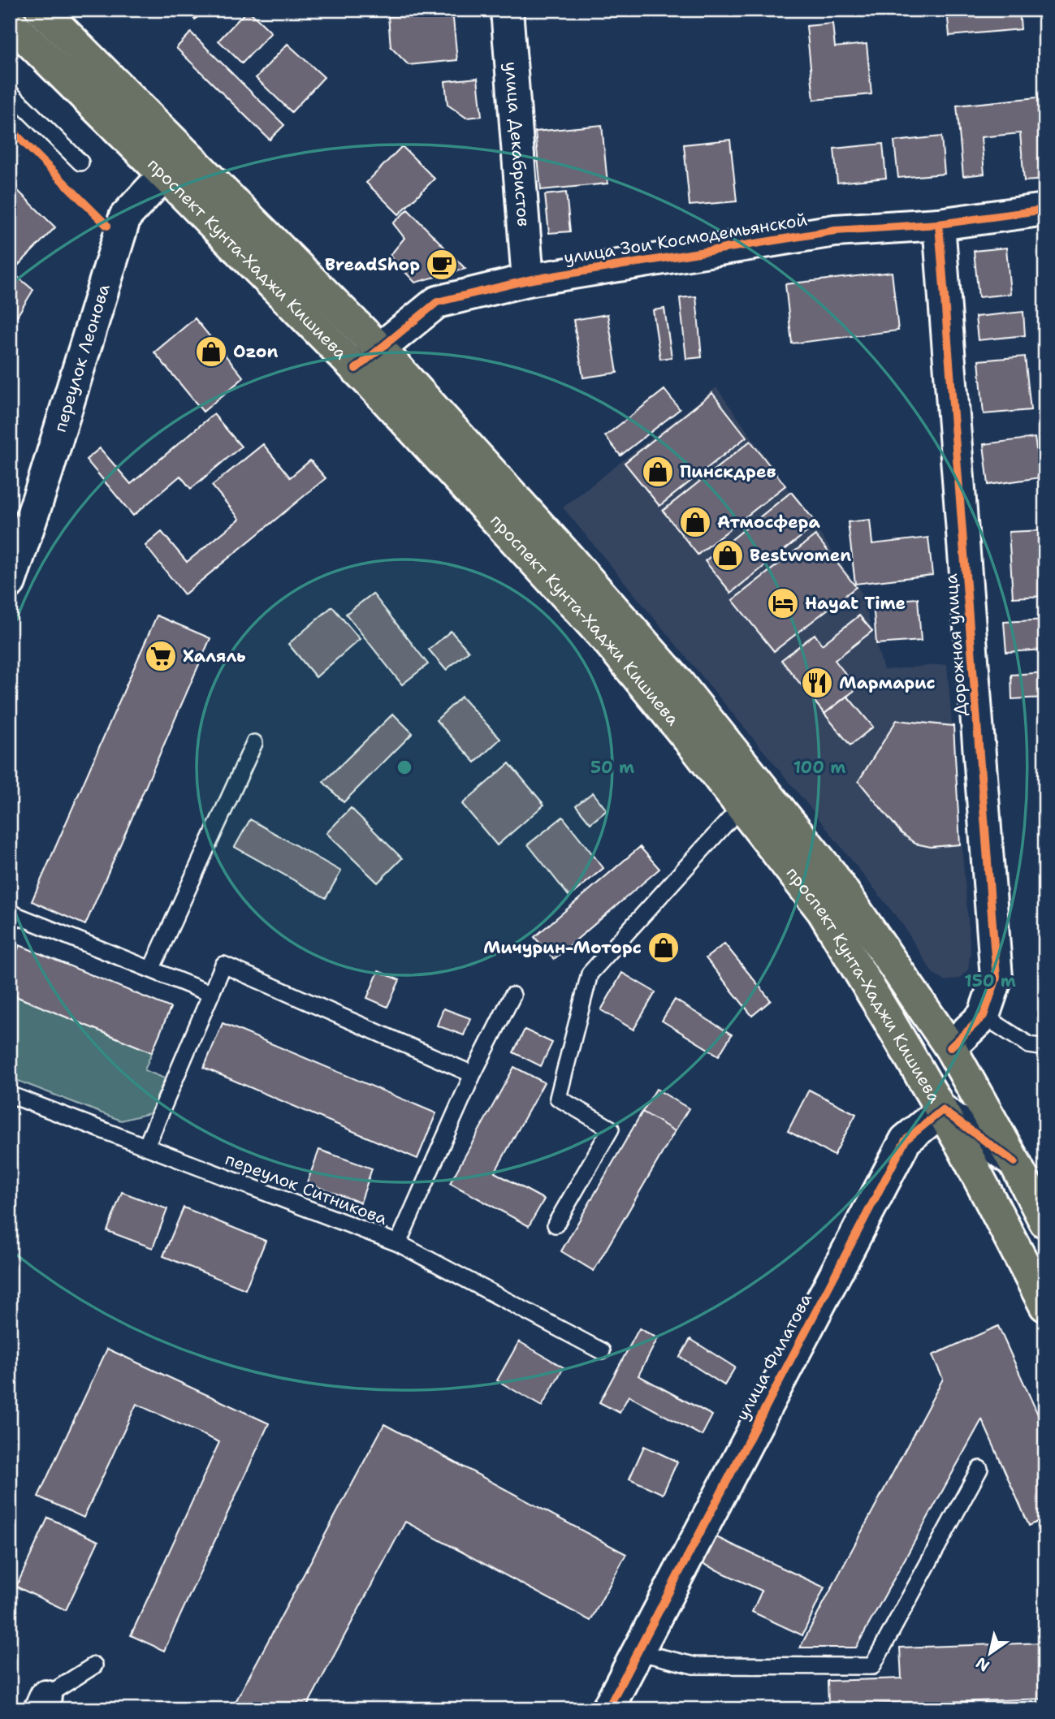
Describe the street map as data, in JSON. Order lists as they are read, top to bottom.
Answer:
{
  "streets": {
    "main road": ["проспект Кунта-Хаджи Кишиева"],
    "street": [
      "улица Декабристов",
      "улица Зои Космодемьянской",
      "переулок Леонова",
      "Дорожная улица",
      "улица Филатова"
    ],
    "lane": ["переулок Ситникова"]
  },
  "crossings": [
    ["улица Декабристов", "улица Зои Космодемьянской"],
    ["улица Зои Космодемьянской", "проспект Кунта-Хаджи Кишиева"],
    ["улица Зои Космодемьянской", "Дорожная улица"],
    ["проспект Кунта-Хаджи Кишиева", "переулок Леонова"],
    ["проспект Кунта-Хаджи Кишиева", "Дорожная улица"],
    ["проспект Кунта-Хаджи Кишиева", "улица Филатова"]
  ],
  "places": {
    "cafe": ["BreadShop"],
    "shop": [
      "Ozon",
      "Пинскдрев",
      "Атмосфера",
      "Bestwomen",
      "Мичурин-Моторс"
    ],
    "hotel": ["Hayat Time"],
    "supermarket": ["Халяль"],
    "restaurant": ["Мармарис"]
  },
  "north": "bottom left",
  "rings": ["50 m", "100 m", "150 m"]
}
